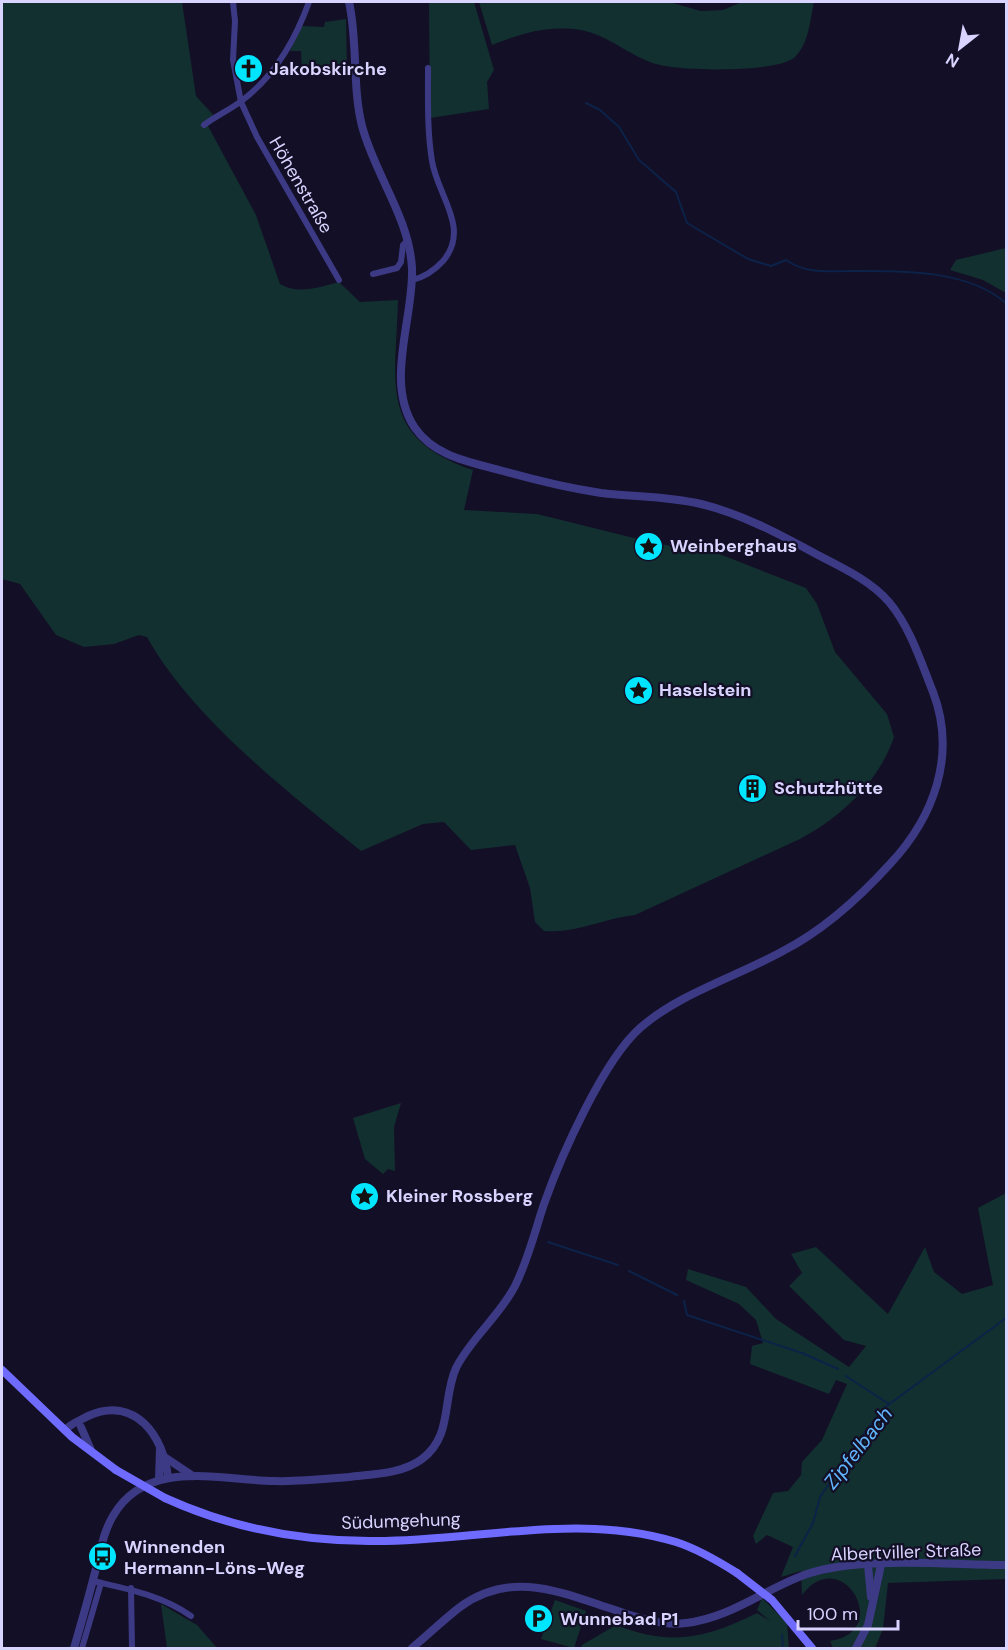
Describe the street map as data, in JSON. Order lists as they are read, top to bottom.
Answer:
{
  "streets": {
    "main road": ["Südumgehung"],
    "street": ["Höhenstraße", "Albertviller Straße"]
  },
  "water": ["Zipfelbach"],
  "places": {
    "church": ["Jakobskirche"],
    "place": ["Weinberghaus", "Haselstein", "Kleiner Rossberg"],
    "building": ["Schutzhütte"],
    "bus stop": ["Winnenden Hermann-Löns-Weg"],
    "parking": ["Wunnebad P1"]
  },
  "scale_bar": "100 m",
  "north": "bottom left"
}
